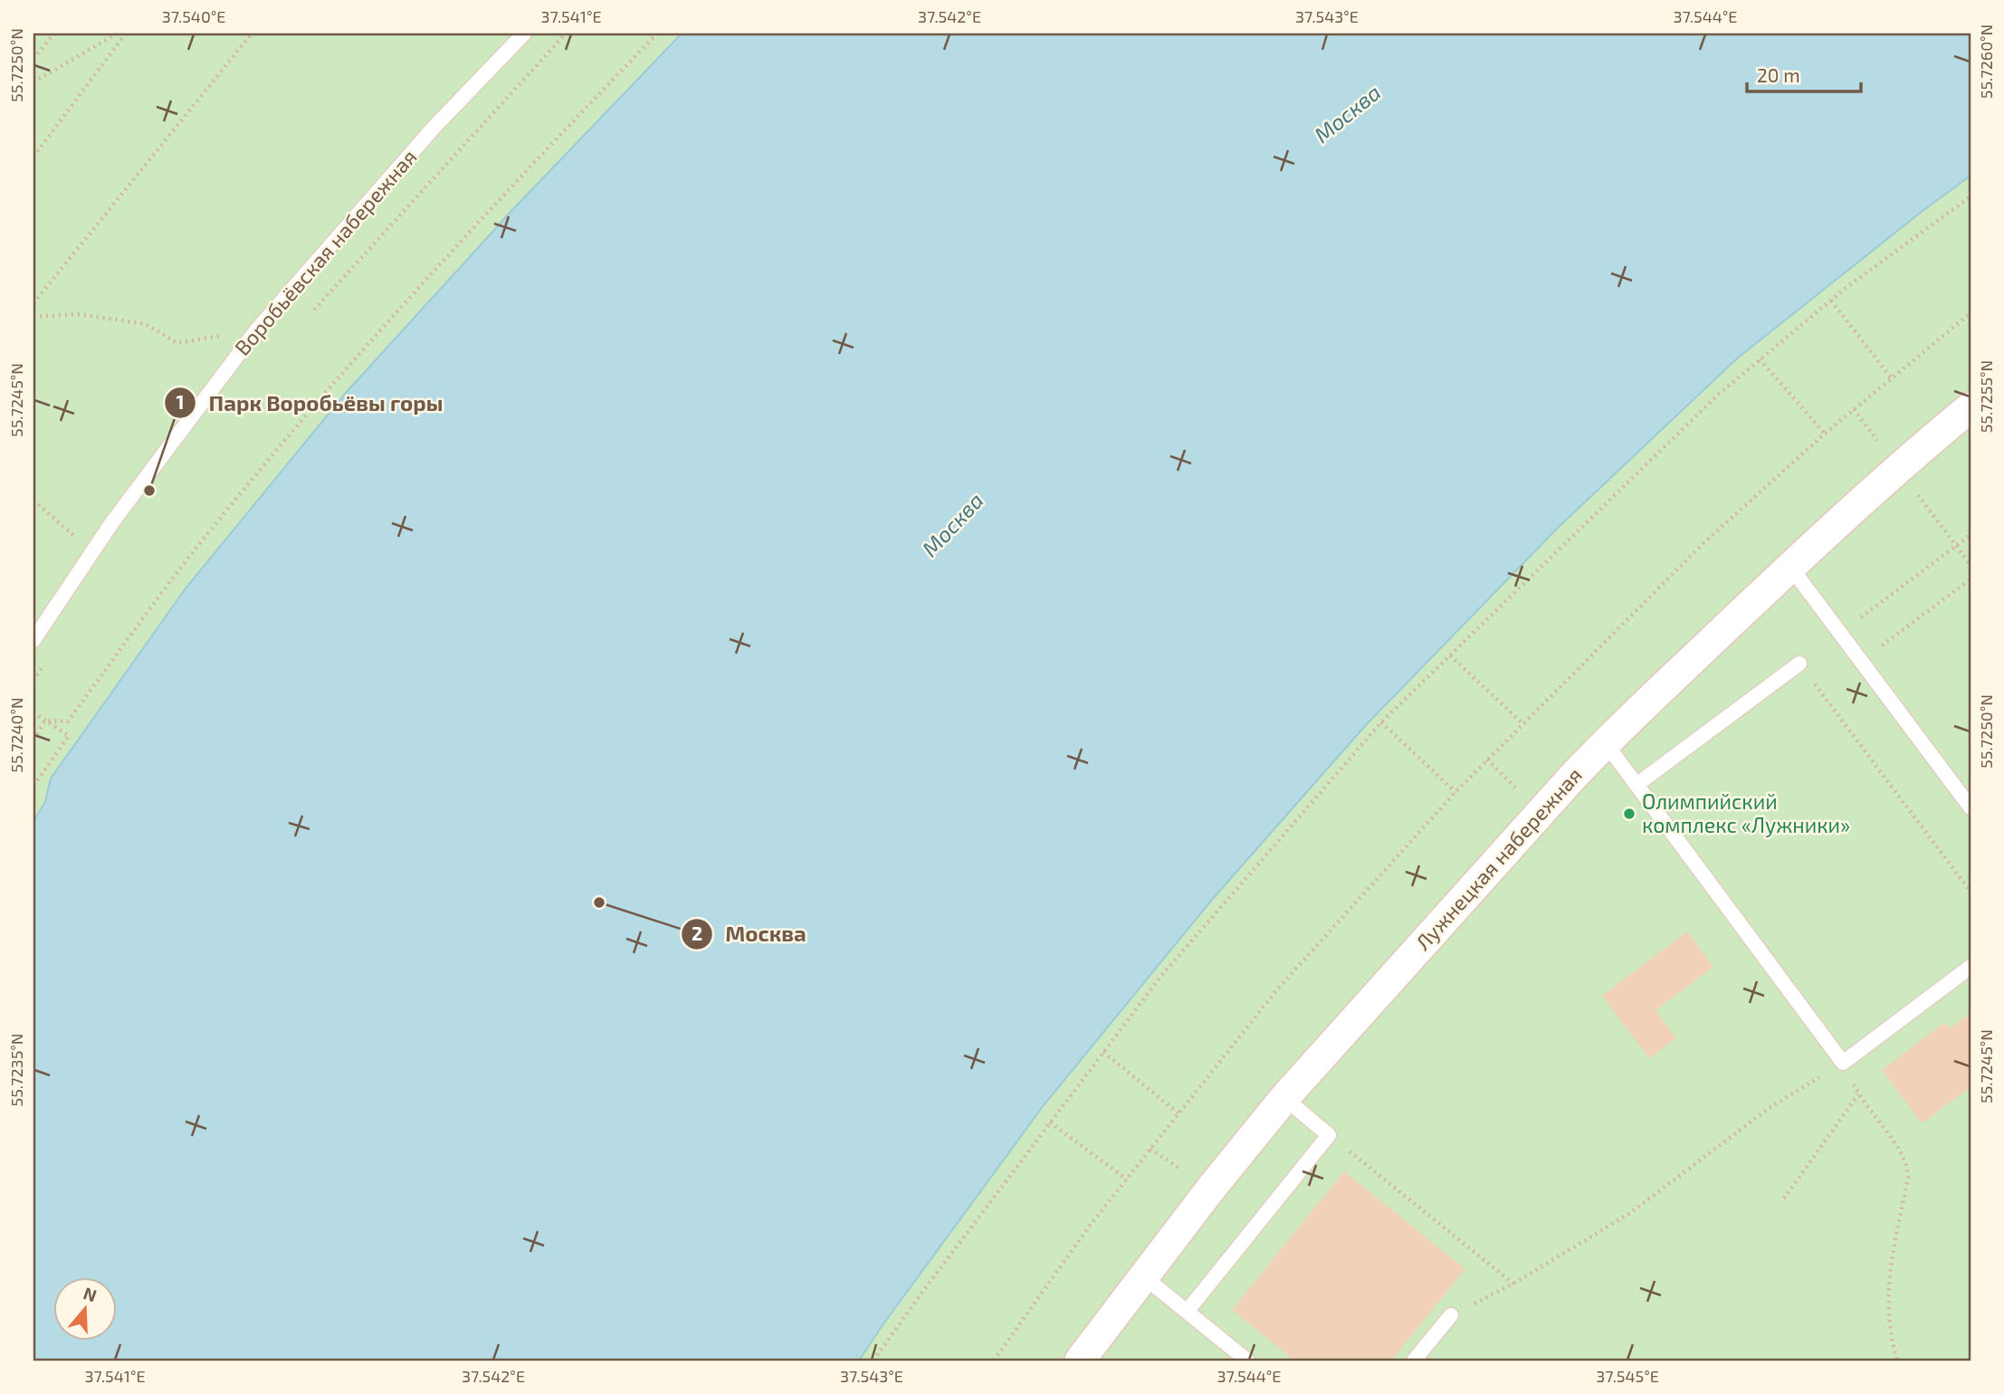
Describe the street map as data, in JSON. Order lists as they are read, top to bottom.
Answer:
{
  "streets": {
    "street": ["Лужнецкая набережная"],
    "lane": ["Воробьёвская набережная"]
  },
  "water": ["Москва"],
  "places": ["Парк Воробьёвы горы", "Олимпийский комплекс «Лужники»", "Москва"],
  "scale_bar": "20 m",
  "north": "top",
  "coordinates": [
    "37.540°E",
    "37.541°E",
    "37.542°E",
    "37.543°E",
    "37.544°E",
    "55.7260°N",
    "55.7250°N",
    "55.7255°N",
    "55.7245°N",
    "55.7240°N",
    "55.7235°N",
    "37.545°E"
  ]
}
